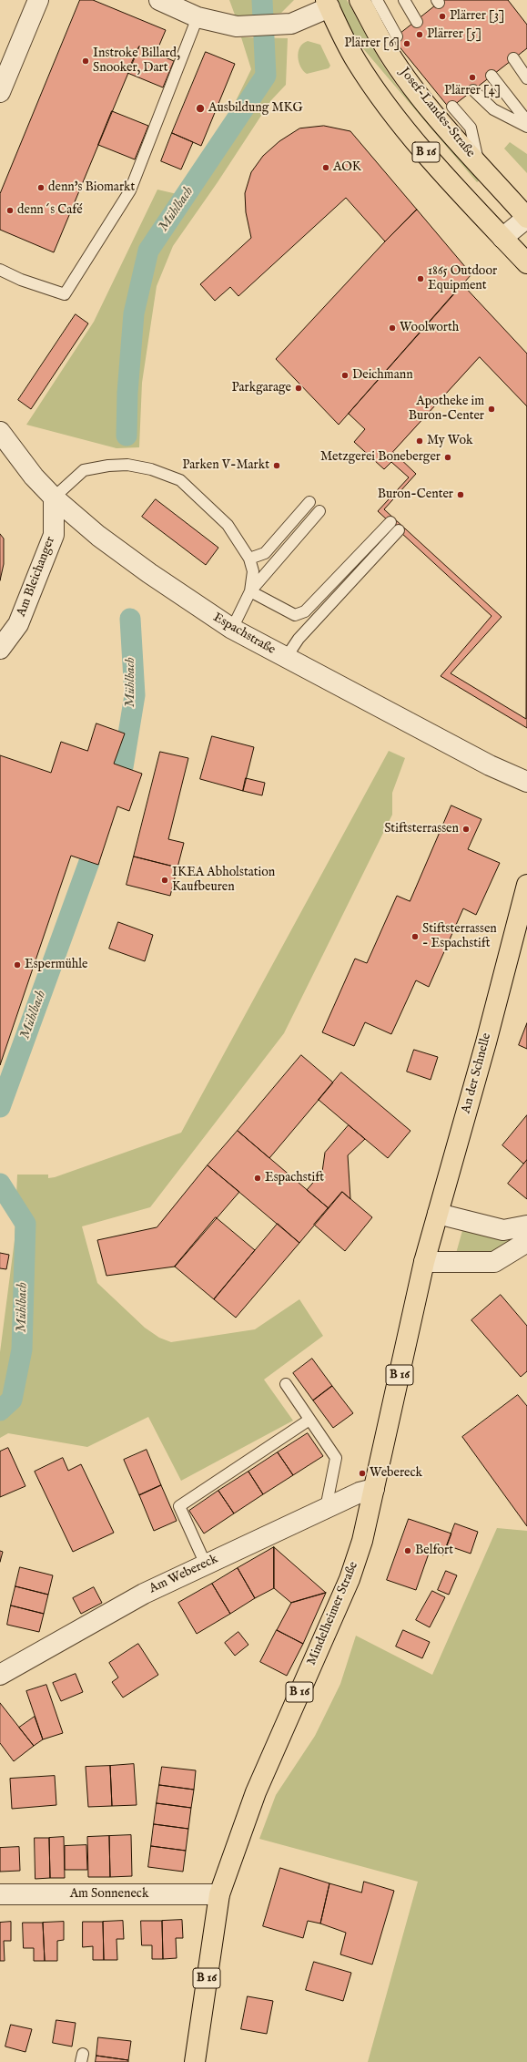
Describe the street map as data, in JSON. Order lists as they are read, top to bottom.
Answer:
{
  "streets": {
    "main road": [
      "Josef-Landes-Straße",
      "B 16",
      "An der Schnelle",
      "Mindelheimer Straße"
    ],
    "street": [
      "Am Bleichanger",
      "Espachstraße",
      "Am Webereck",
      "Am Sonneneck"
    ]
  },
  "crossings": [
    ["Am Bleichanger", "Espachstraße"],
    ["An der Schnelle", "Mindelheimer Straße"],
    ["Am Webereck", "Mindelheimer Straße"],
    ["Mindelheimer Straße", "Am Sonneneck"]
  ],
  "water": ["Mühlbach"],
  "places": [
    "Plärrer [3]",
    "Plärrer [5]",
    "Plärrer [6]",
    "Instroke Billard, Snooker, Dart",
    "Plärrer [4]",
    "Ausbildung MKG",
    "AOK",
    "denn's Biomarkt",
    "denn´s Café",
    "1865 Outdoor Equipment",
    "Woolworth",
    "Deichmann",
    "Parkgarage",
    "Apotheke im Buron-Center",
    "My Wok",
    "Metzgerei Boneberger",
    "Parken V-Markt",
    "Buron-Center",
    "Stiftsterrassen",
    "IKEA Abholstation Kaufbeuren",
    "Stiftsterrassen - Espachstift",
    "Espermühle",
    "Espachstift",
    "Webereck",
    "Belfort"
  ]
}
